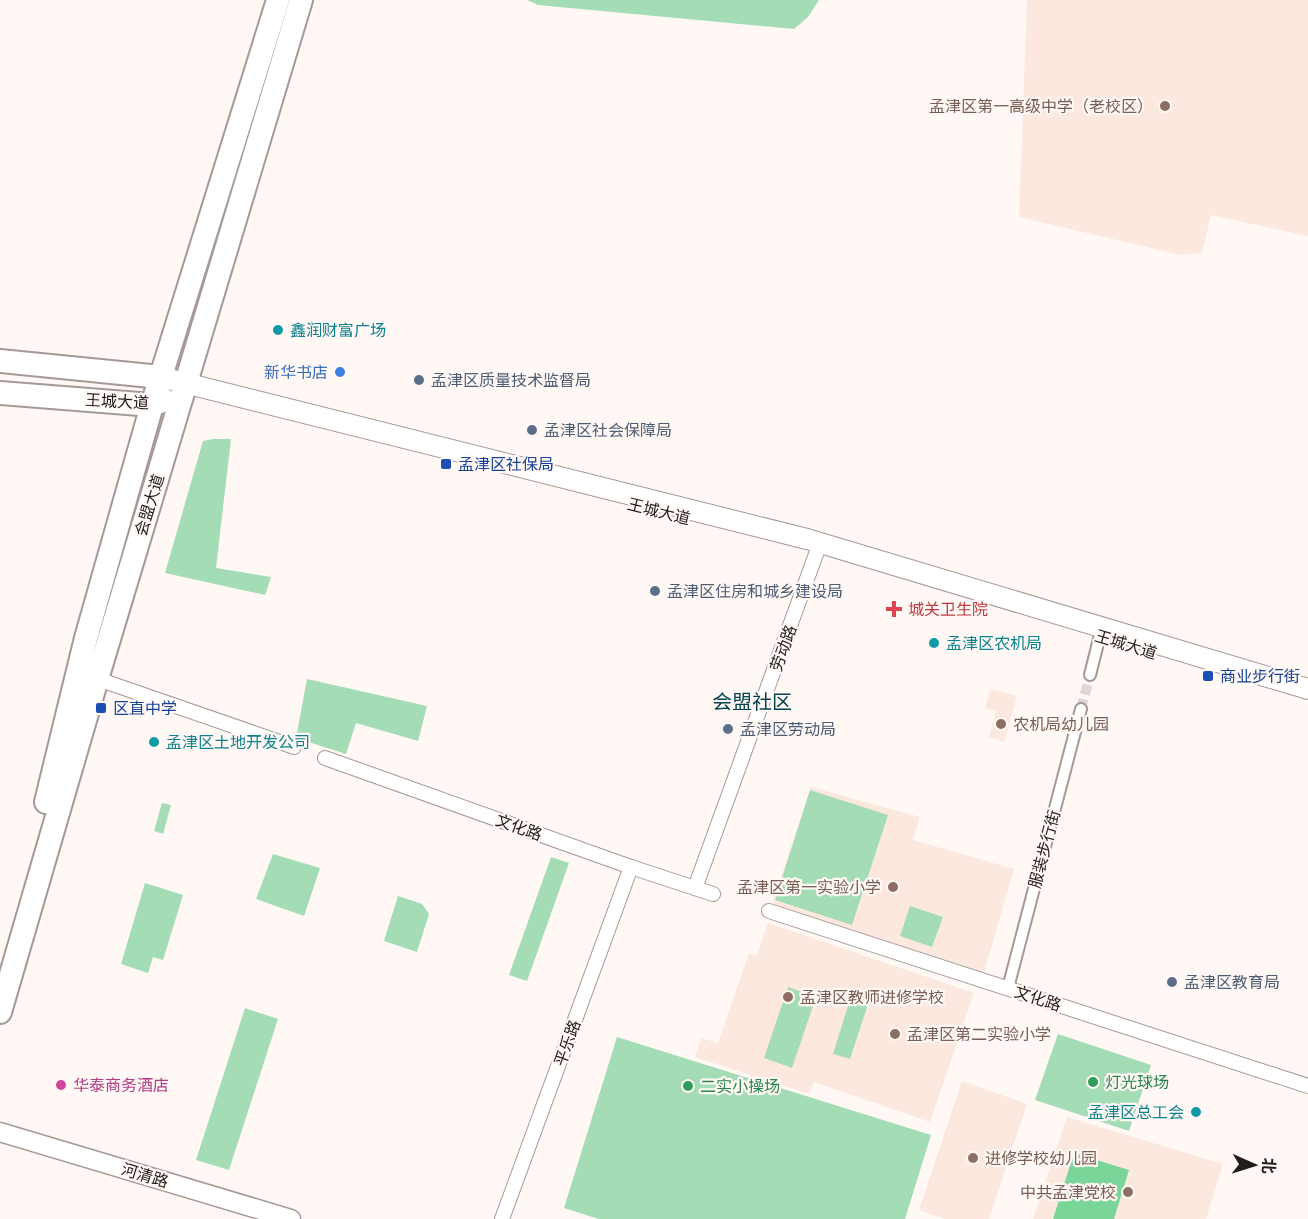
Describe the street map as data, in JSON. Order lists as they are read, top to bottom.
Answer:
{
  "streets": {
    "main road": ["王城大道", "会盟大道"],
    "street": [
      "劳动路",
      "文化路",
      "服装步行街",
      "平乐路",
      "河清路"
    ]
  },
  "crossings": [
    ["王城大道", "会盟大道"],
    ["王城大道", "劳动路"],
    ["劳动路", "文化路"],
    ["文化路", "服装步行街"],
    ["文化路", "平乐路"]
  ],
  "districts": ["会盟社区"],
  "places": {
    "other": [
      "孟津区第一高级中学（老校区）",
      "鑫润财富广场",
      "新华书店",
      "孟津区质量技术监督局",
      "孟津区社会保障局",
      "孟津区住房和城乡建设局",
      "孟津区农机局",
      "农机局幼儿园",
      "孟津区劳动局",
      "孟津区土地开发公司",
      "孟津区第一实验小学",
      "孟津区教育局",
      "孟津区教师进修学校",
      "孟津区第二实验小学",
      "灯光球场",
      "华泰商务酒店",
      "二实小操场",
      "孟津区总工会",
      "进修学校幼儿园",
      "中共孟津党校"
    ],
    "transit": ["孟津区社保局", "商业步行街", "区直中学"],
    "health": ["城关卫生院"]
  },
  "north": "right"
}
